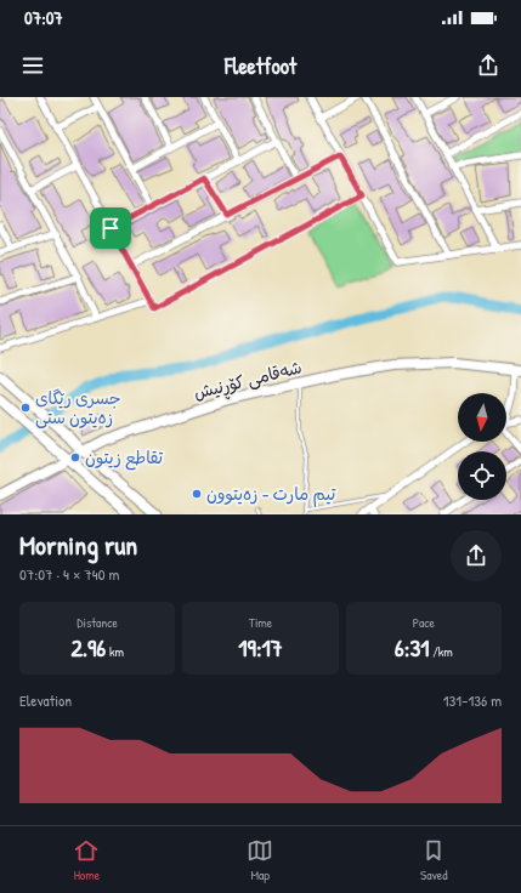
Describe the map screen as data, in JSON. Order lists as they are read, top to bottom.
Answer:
{
  "streets": {
    "main road": ["شەقامی کۆڕنیش"]
  },
  "places": ["جسری رێگای زەیتون ستی", "تقاطع زيتون", "تیم مارت - زەیتوون"],
  "north": "bottom",
  "page": {
    "status": "07:07",
    "header": "Fleetfoot",
    "heading": ["Morning run", "07:07 · 4 × 740 m"],
    "stats": [
      ["Distance", "2.96 km"],
      ["Time", "19:17"],
      ["Pace", "6:31 /km"]
    ],
    "chart": ["Elevation", "131–136 m"],
    "tabs": ["Home", "Map", "Saved"]
  }
}
